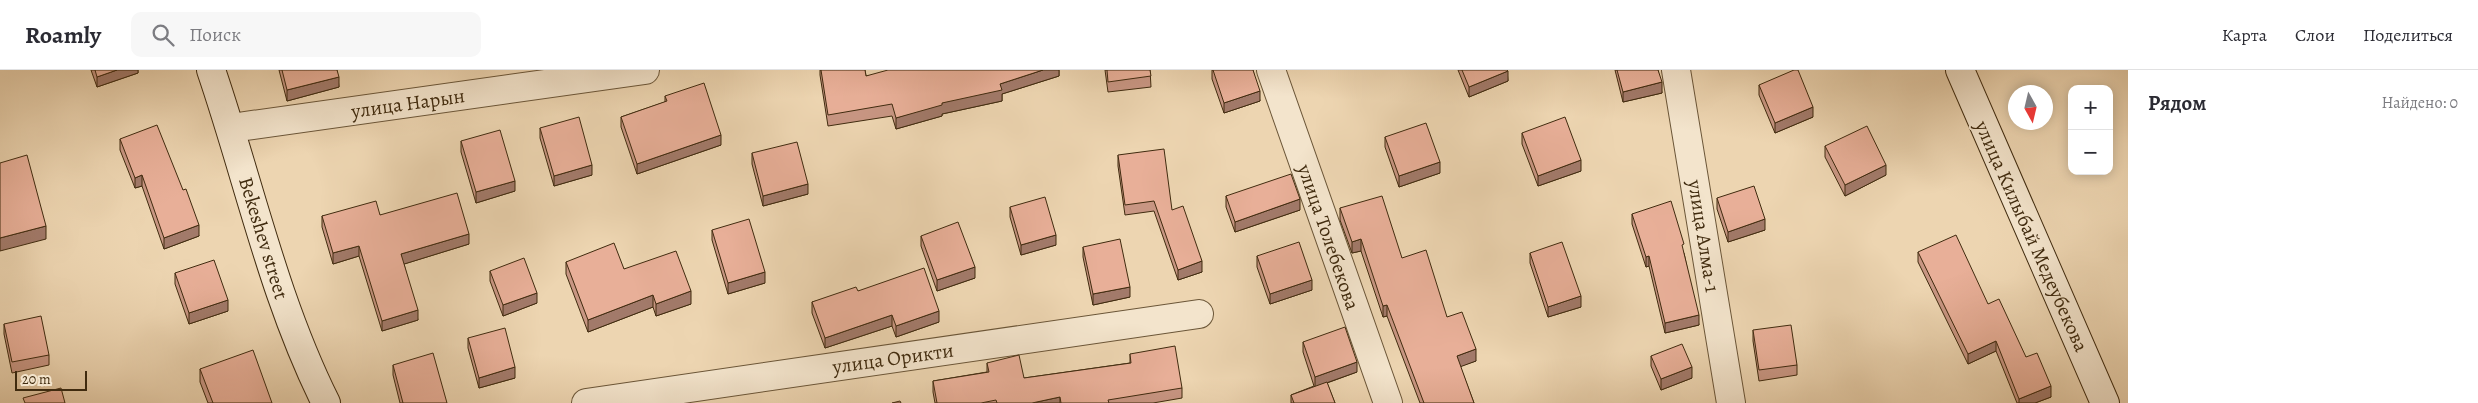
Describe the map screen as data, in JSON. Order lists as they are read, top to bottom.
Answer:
{
  "streets": {
    "street": [
      "улица Нарын",
      "улица Алма-1",
      "улица Килыбай Медеубекова",
      "улица Толебекова",
      "Bekeshev street",
      "улица Орикти"
    ]
  },
  "crossings": [
    ["улица Нарын", "Bekeshev street"]
  ],
  "scale_bar": "20 m",
  "north": "bottom",
  "page": {
    "header": "Roamly",
    "search": "Поиск",
    "nav": ["Карта", "Слои", "Поделиться"],
    "heading": ["Рядом", "Найдено: 0"],
    "map_buttons": ["+", "−"],
    "scale": "20 m"
  }
}
